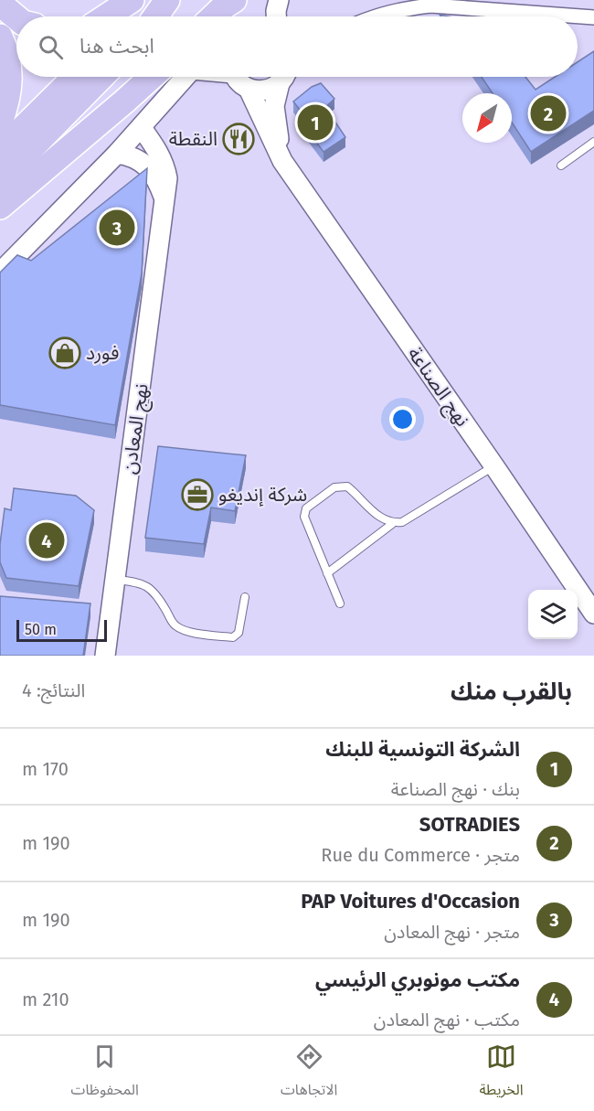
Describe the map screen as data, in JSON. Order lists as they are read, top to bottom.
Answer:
{
  "streets": {
    "street": ["نهج الصناعة", "نهج المعادن"]
  },
  "places": {
    "restaurant": ["النقطة"],
    "shop": ["فورد"],
    "office": ["شركة إنديغو"]
  },
  "scale_bar": "50 m",
  "north": "bottom left",
  "page": {
    "search": "ابحث هنا",
    "pins": [
      "2",
      "1",
      "3",
      "4"
    ],
    "scale": "50 m",
    "heading": ["بالقرب منك", "النتائج: 4"],
    "list": [
      {
        "mark": "1",
        "name": "الشركة التونسية للبنك",
        "note": "بنك · نهج الصناعة",
        "value": "170 m"
      },
      {
        "mark": "2",
        "name": "SOTRADIES",
        "note": "متجر · Rue du Commerce",
        "value": "190 m"
      },
      {
        "mark": "3",
        "name": "PAP Voitures d'Occasion",
        "note": "متجر · نهج المعادن",
        "value": "190 m"
      },
      {
        "mark": "4",
        "name": "مكتب مونوبري الرئيسي",
        "note": "مكتب · نهج المعادن",
        "value": "210 m"
      }
    ],
    "nav": ["الخريطة", "الاتجاهات", "المحفوظات"]
  }
}
